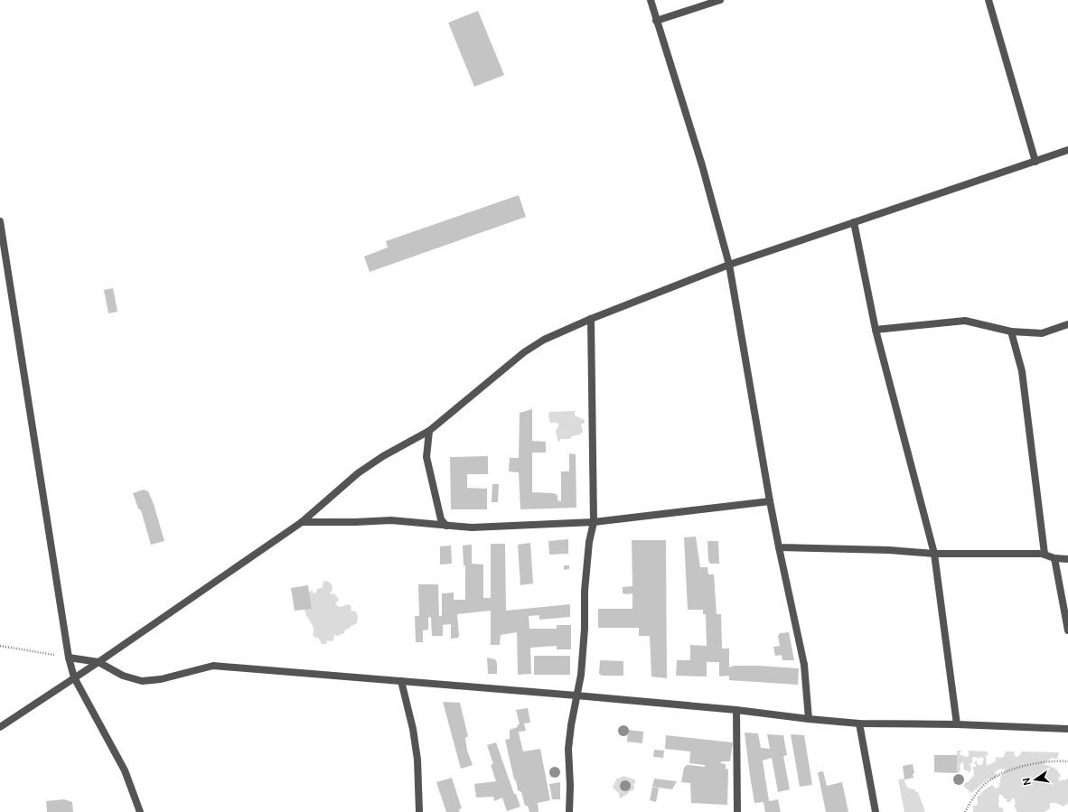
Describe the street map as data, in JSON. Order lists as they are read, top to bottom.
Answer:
{
  "north": "left"
}
